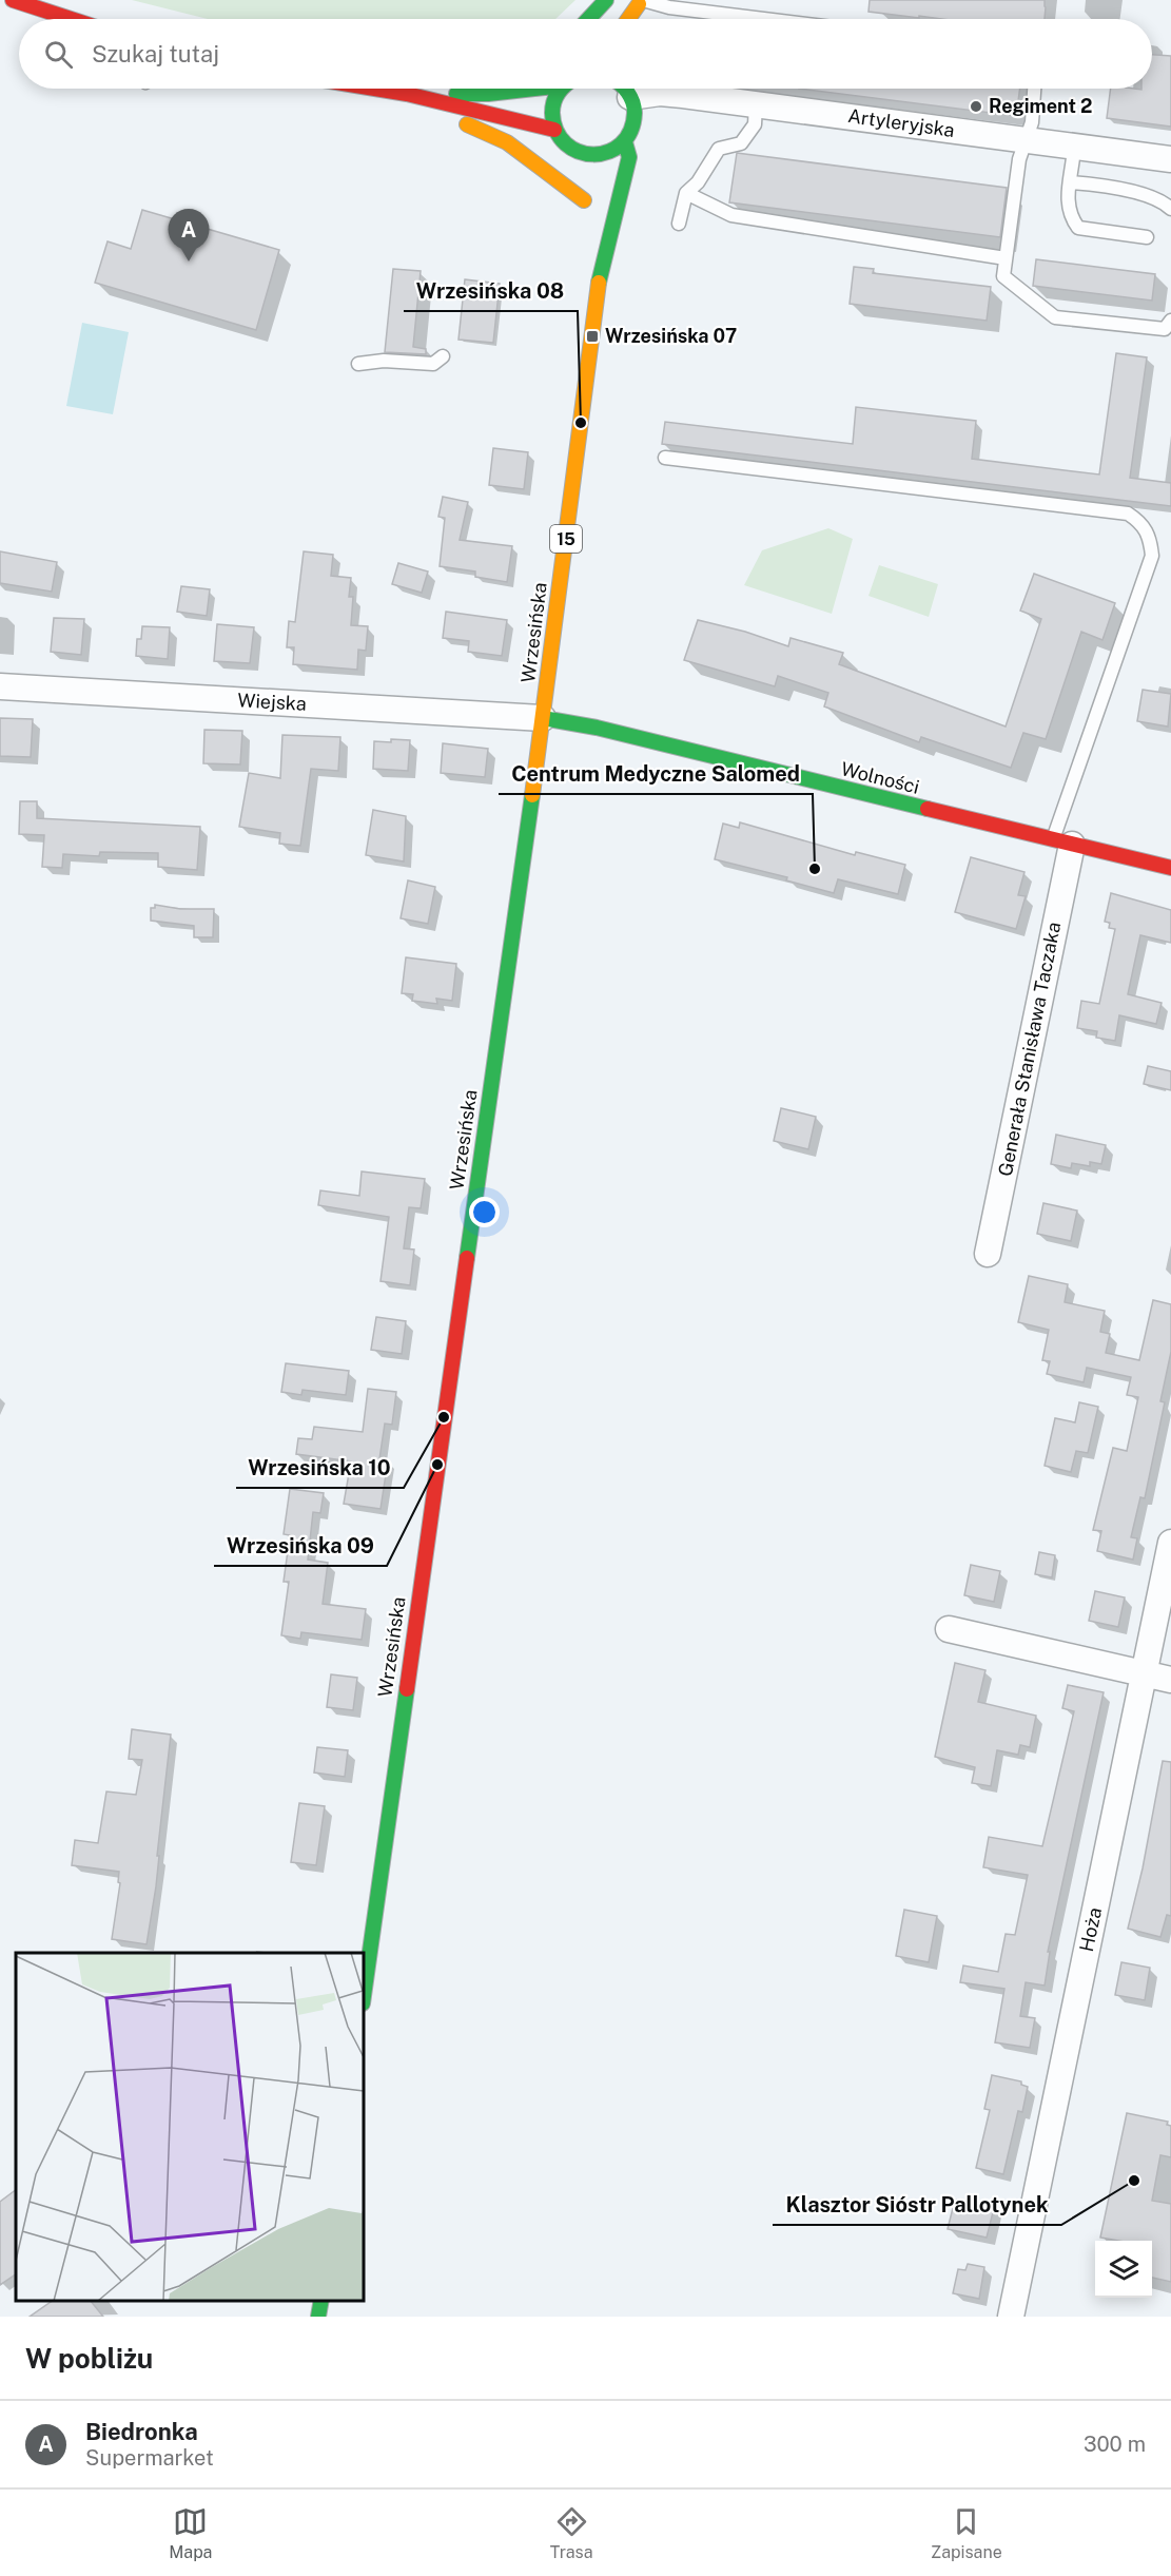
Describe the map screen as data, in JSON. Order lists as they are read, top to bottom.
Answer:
{
  "streets": {
    "main road": ["15", "Wrzesińska", "Wolności"],
    "street": [
      "Artyleryjska",
      "Wiejska",
      "Generała Stanisława Taczaka",
      "Hoża"
    ]
  },
  "crossings": [
    ["15", "Wrzesińska"],
    ["Wrzesińska", "Wiejska"],
    ["Wrzesińska", "Wolności"],
    ["Wiejska", "Wolności"],
    ["Wolności", "Generała Stanisława Taczaka"]
  ],
  "places": {
    "other": [
      "Regiment 2",
      "Wrzesińska 08",
      "Centrum Medyczne Salomed",
      "Wrzesińska 10",
      "Wrzesińska 09",
      "Klasztor Sióstr Pallotynek"
    ],
    "transit": ["Wrzesińska 07"]
  },
  "page": {
    "search": "Szukaj tutaj",
    "pins": "A",
    "heading": "W pobliżu",
    "list": [
      {
        "mark": "A",
        "name": "Biedronka",
        "note": "Supermarket",
        "value": "300 m"
      }
    ],
    "nav": ["Mapa", "Trasa", "Zapisane"]
  }
}
